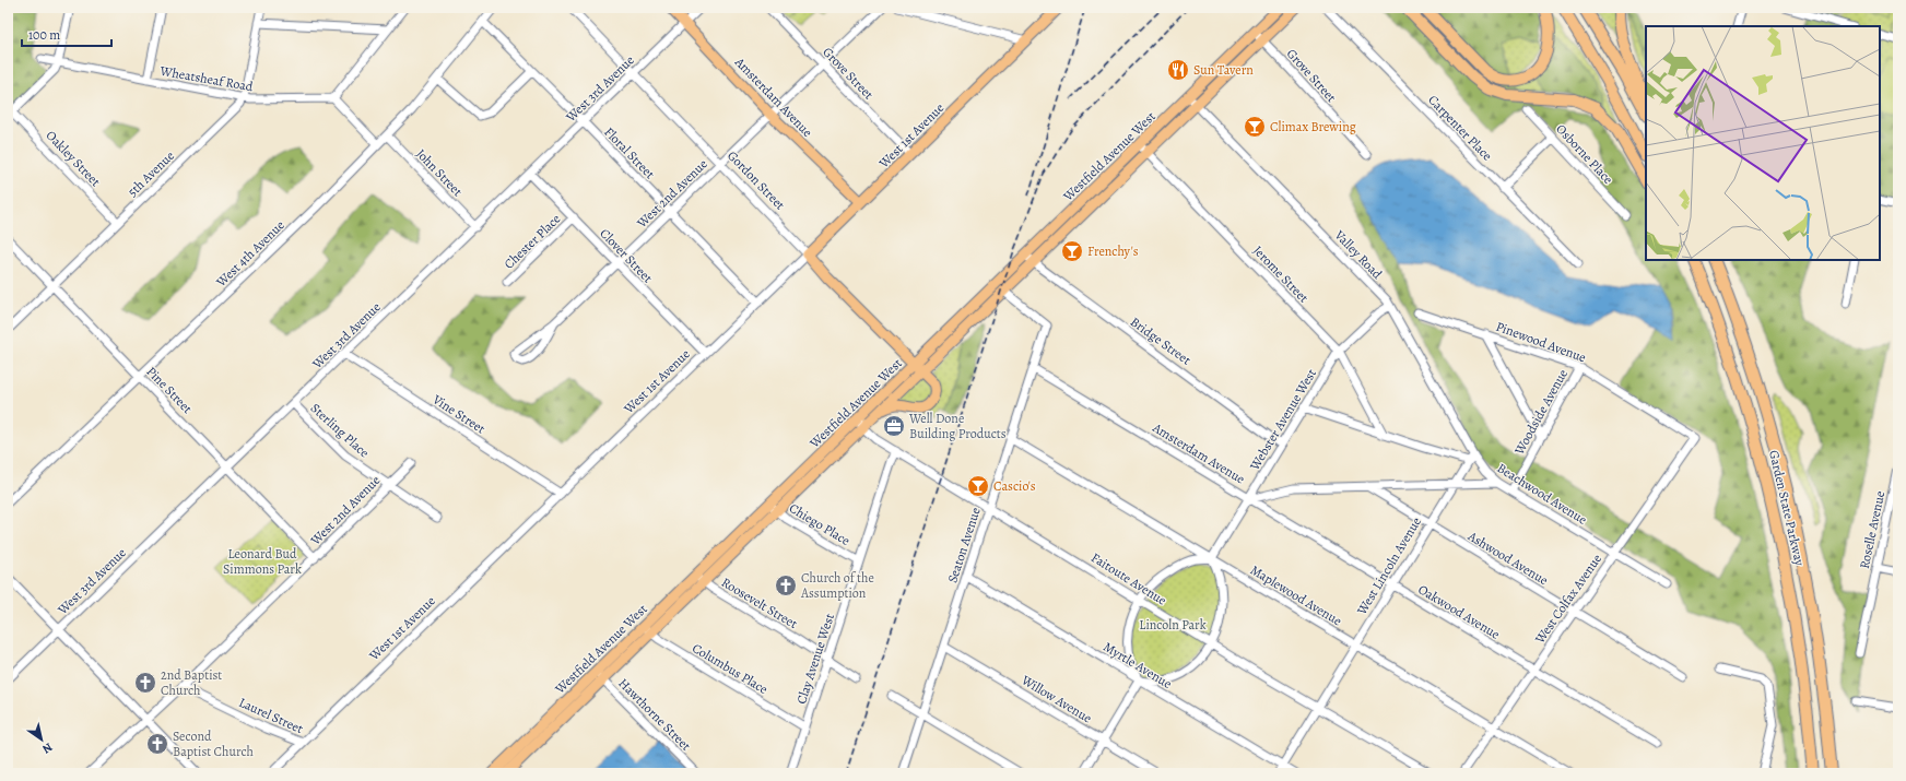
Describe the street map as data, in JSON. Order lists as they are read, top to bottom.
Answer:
{
  "streets": {
    "highway": ["Garden State Parkway"],
    "main road": [
      "Amsterdam Avenue",
      "West 1st Avenue",
      "Westfield Avenue West",
      "Gordon Street"
    ],
    "street": [
      "Grove Street",
      "Wheatsheaf Road",
      "West 3rd Avenue",
      "Carpenter Place",
      "Floral Street",
      "Osborne Place",
      "Oakley Street",
      "John Street",
      "5th Avenue",
      "West 2nd Avenue",
      "Chester Place",
      "West 4th Avenue",
      "Valley Road",
      "Clover Street",
      "Jerome Street",
      "Bridge Street",
      "Pinewood Avenue",
      "Pine Street",
      "Woodside Avenue",
      "Vine Street",
      "Webster Avenue West",
      "Sterling Place",
      "Beachwood Avenue",
      "Chiego Place",
      "Roselle Avenue",
      "Seaton Avenue",
      "Ashwood Avenue",
      "West Lincoln Avenue",
      "Faitoute Avenue",
      "Maplewood Avenue",
      "West Colfax Avenue",
      "Roosevelt Street",
      "Oakwood Avenue",
      "Clay Avenue West",
      "Myrtle Avenue",
      "Columbus Place",
      "Willow Avenue",
      "Hawthorne Street",
      "Laurel Street"
    ]
  },
  "crossings": [
    ["Grove Street", "West 1st Avenue"],
    ["Grove Street", "Westfield Avenue West"],
    ["Grove Street", "West 2nd Avenue"],
    ["Wheatsheaf Road", "5th Avenue"],
    ["West 3rd Avenue", "Amsterdam Avenue"],
    ["West 3rd Avenue", "Floral Street"],
    ["West 3rd Avenue", "John Street"],
    ["West 3rd Avenue", "Gordon Street"],
    ["West 3rd Avenue", "Clover Street"],
    ["West 3rd Avenue", "Pine Street"],
    ["West 3rd Avenue", "Vine Street"],
    ["West 3rd Avenue", "Sterling Place"],
    ["Amsterdam Avenue", "West 1st Avenue"],
    ["Amsterdam Avenue", "West 2nd Avenue"],
    ["Amsterdam Avenue", "Webster Avenue West"],
    ["Amsterdam Avenue", "Beachwood Avenue"],
    ["Amsterdam Avenue", "Seaton Avenue"],
    ["Amsterdam Avenue", "Ashwood Avenue"],
    ["Amsterdam Avenue", "West Lincoln Avenue"],
    ["Amsterdam Avenue", "Oakwood Avenue"],
    ["West 1st Avenue", "Floral Street"],
    ["West 1st Avenue", "Gordon Street"],
    ["West 1st Avenue", "Clover Street"],
    ["West 1st Avenue", "Vine Street"],
    ["West 1st Avenue", "Laurel Street"],
    ["Floral Street", "West 2nd Avenue"],
    ["Floral Street", "West 4th Avenue"],
    ["Westfield Avenue West", "Gordon Street"],
    ["Westfield Avenue West", "Valley Road"],
    ["Westfield Avenue West", "Jerome Street"],
    ["Westfield Avenue West", "Bridge Street"],
    ["Westfield Avenue West", "Chiego Place"],
    ["Westfield Avenue West", "Seaton Avenue"],
    ["Westfield Avenue West", "Faitoute Avenue"],
    ["Westfield Avenue West", "Roosevelt Street"],
    ["Westfield Avenue West", "Columbus Place"],
    ["Westfield Avenue West", "Hawthorne Street"],
    ["Oakley Street", "5th Avenue"],
    ["John Street", "West 4th Avenue"],
    ["5th Avenue", "Pine Street"],
    ["Gordon Street", "West 2nd Avenue"],
    ["West 2nd Avenue", "Clover Street"],
    ["West 2nd Avenue", "Pine Street"],
    ["West 2nd Avenue", "Sterling Place"],
    ["West 2nd Avenue", "Laurel Street"],
    ["Chester Place", "Clover Street"],
    ["West 4th Avenue", "Pine Street"],
    ["Valley Road", "Webster Avenue West"],
    ["Valley Road", "Beachwood Avenue"],
    ["Valley Road", "West Lincoln Avenue"],
    ["Jerome Street", "Webster Avenue West"],
    ["Bridge Street", "Webster Avenue West"],
    ["Pinewood Avenue", "Woodside Avenue"],
    ["Pinewood Avenue", "West Colfax Avenue"],
    ["Woodside Avenue", "Beachwood Avenue"],
    ["Webster Avenue West", "Maplewood Avenue"],
    ["Webster Avenue West", "Oakwood Avenue"],
    ["Beachwood Avenue", "West Lincoln Avenue"],
    ["Beachwood Avenue", "West Colfax Avenue"],
    ["Chiego Place", "Clay Avenue West"],
    ["Seaton Avenue", "Faitoute Avenue"],
    ["Seaton Avenue", "Maplewood Avenue"],
    ["Seaton Avenue", "Myrtle Avenue"],
    ["Seaton Avenue", "Willow Avenue"],
    ["Ashwood Avenue", "West Lincoln Avenue"],
    ["Ashwood Avenue", "West Colfax Avenue"],
    ["West Lincoln Avenue", "Faitoute Avenue"],
    ["West Lincoln Avenue", "Maplewood Avenue"],
    ["West Lincoln Avenue", "Oakwood Avenue"],
    ["West Lincoln Avenue", "Myrtle Avenue"],
    ["Faitoute Avenue", "Clay Avenue West"],
    ["Maplewood Avenue", "West Colfax Avenue"],
    ["West Colfax Avenue", "Oakwood Avenue"],
    ["Roosevelt Street", "Clay Avenue West"],
    ["Clay Avenue West", "Columbus Place"]
  ],
  "parks": ["Leonard Bud Simmons Park", "Lincoln Park"],
  "places": {
    "restaurant": ["Sun Tavern"],
    "bar": ["Climax Brewing", "Frenchy's", "Cascio's"],
    "office": ["Well Done Building Products"],
    "church": ["Church of the Assumption", "2nd Baptist Church", "Second Baptist Church"]
  },
  "scale_bar": "100 m",
  "north": "bottom right"
}
